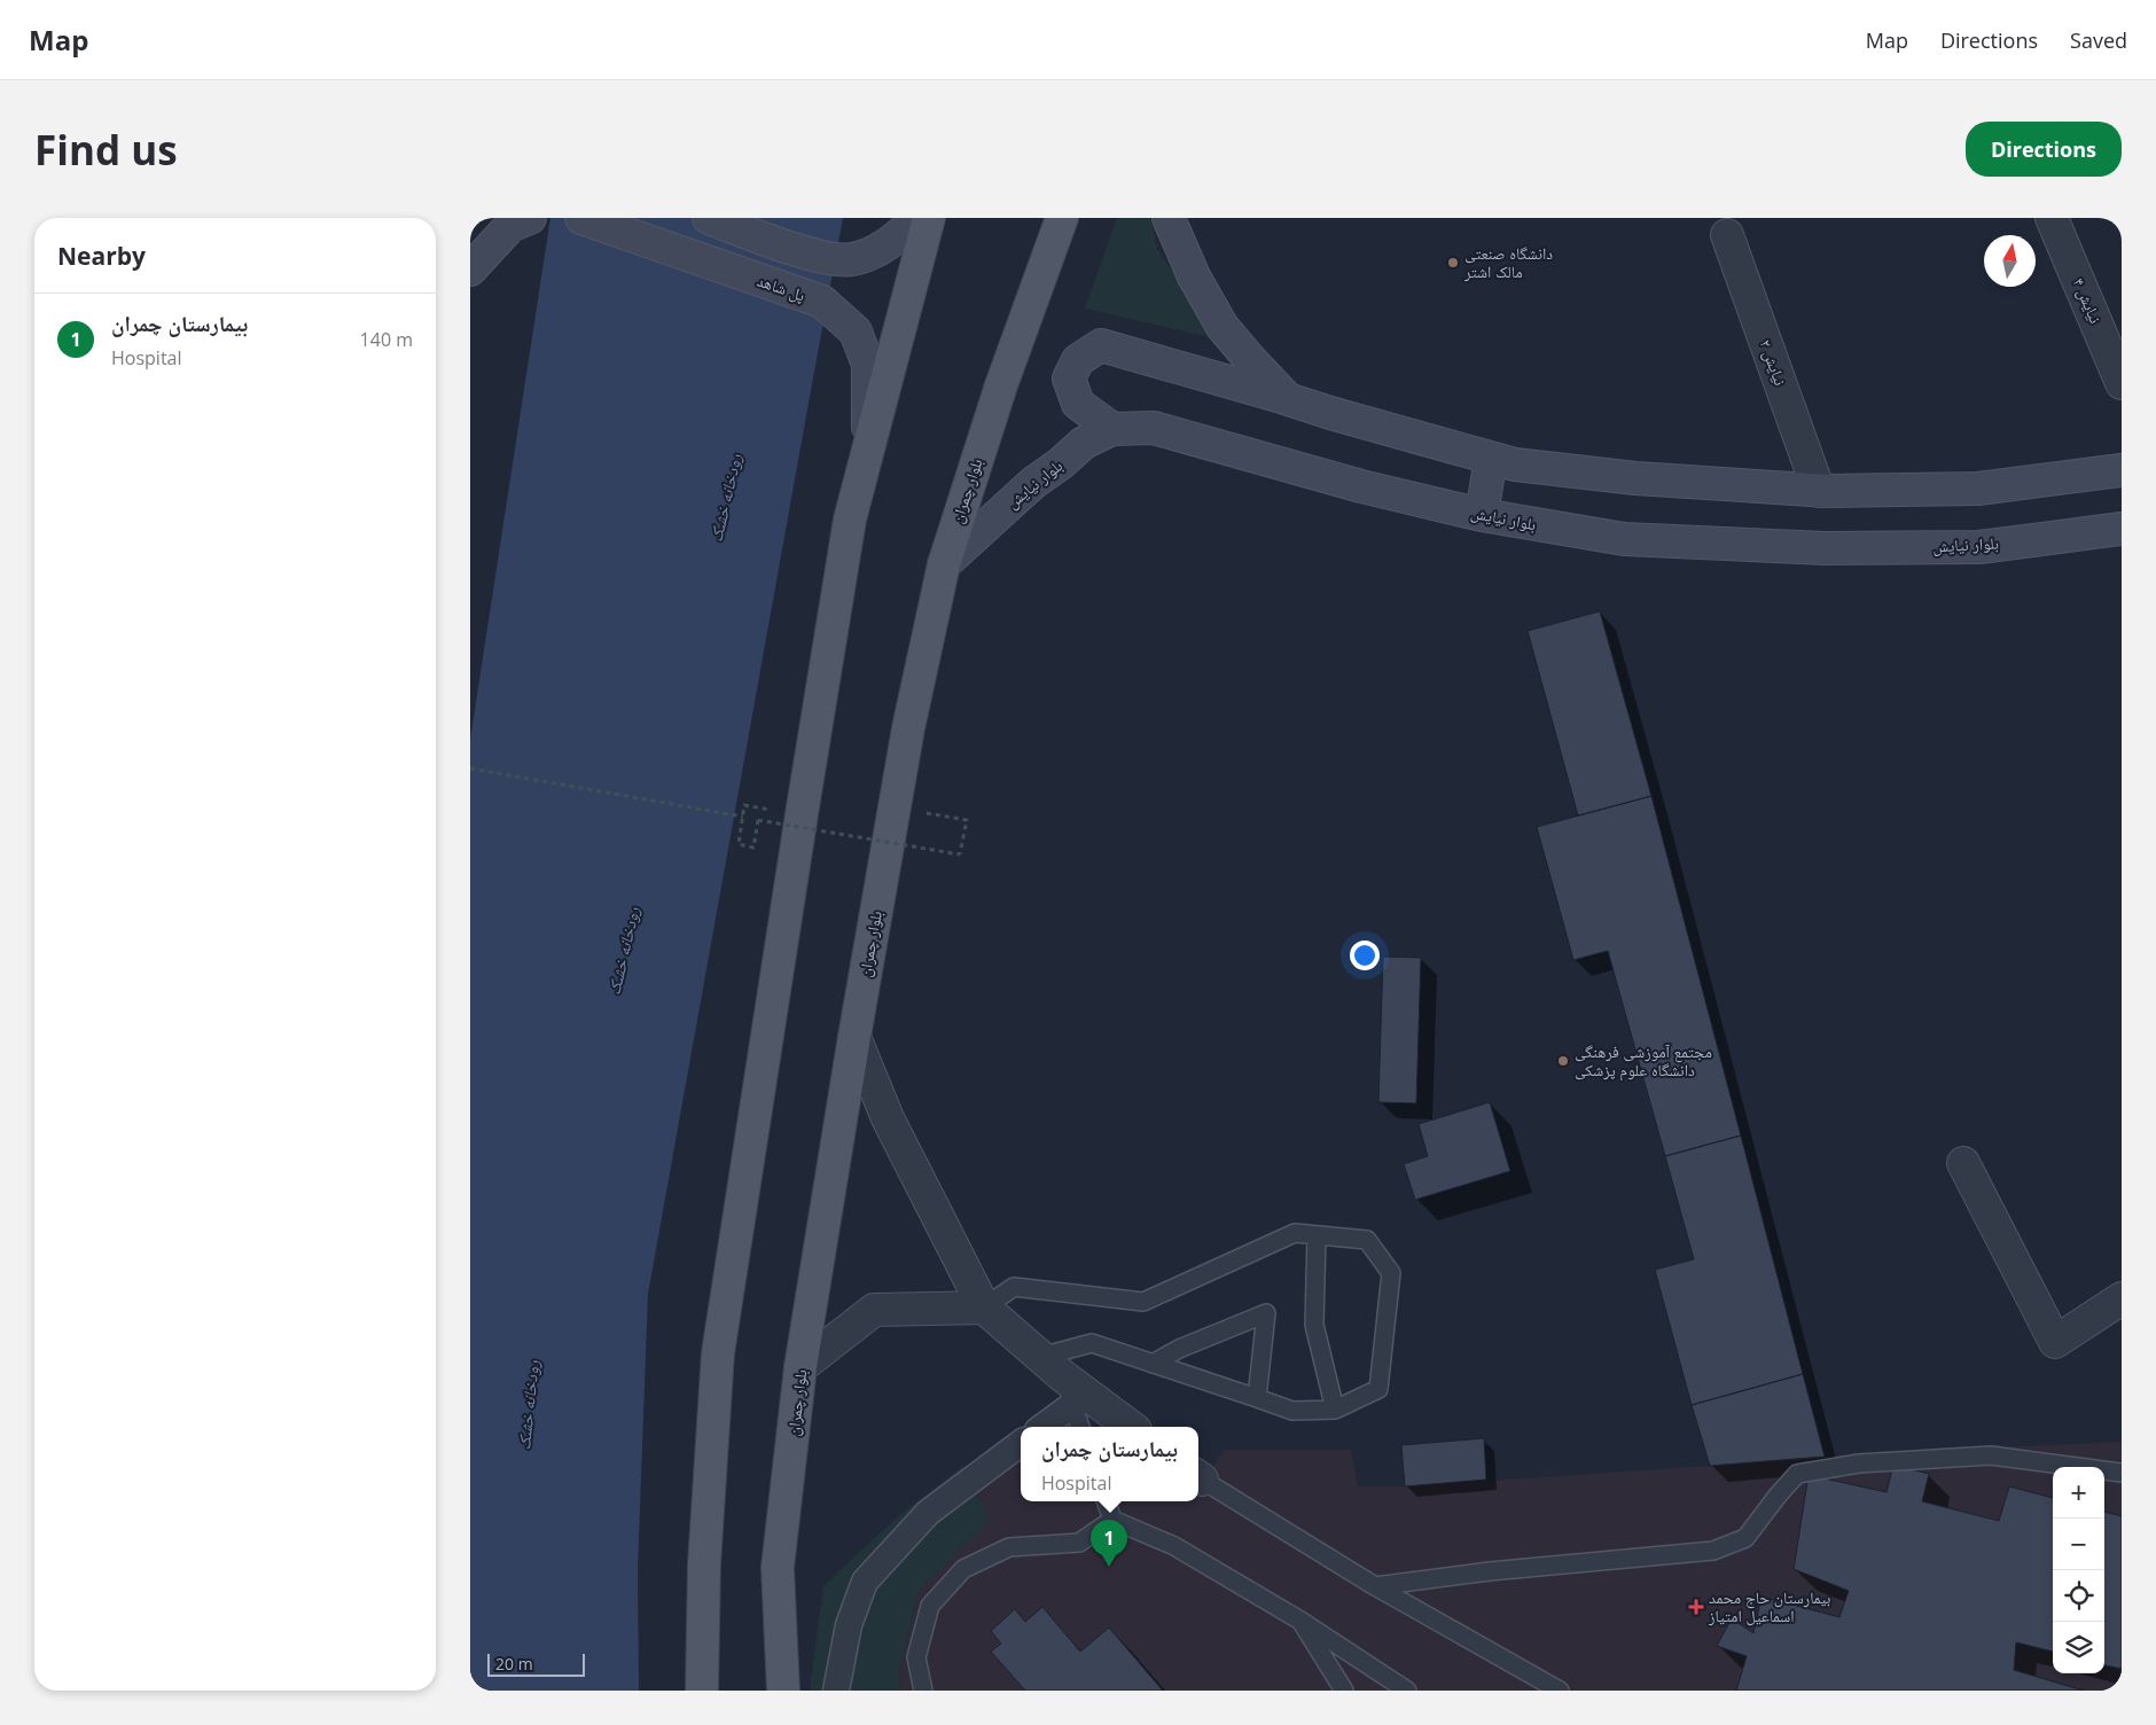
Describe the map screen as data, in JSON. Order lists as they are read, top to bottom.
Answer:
{
  "streets": {
    "main road": ["پل شاهد", "بلوار نیایش", "بلوار چمران"],
    "street": ["نیایش ۴", "نیایش ۲"]
  },
  "crossings": [
    ["بلوار نیایش", "بلوار چمران"]
  ],
  "water": ["رودخانه خشک"],
  "places": {
    "other": ["دانشگاه صنعتی مالک اشتر", "مجتمع آموزشی فرهنگی دانشگاه علوم پزشکی"],
    "health": ["بیمارستان حاج محمد اسماعیل امتیاز"]
  },
  "scale_bar": "20 m",
  "north": "top",
  "page": {
    "header": "Map",
    "nav": ["Map", "Directions", "Saved"],
    "buttons": "Directions",
    "title": "Find us",
    "heading": "Nearby",
    "list": [
      {
        "mark": "1",
        "name": "بیمارستان چمران",
        "note": "Hospital",
        "value": "140 m"
      }
    ],
    "popup": ["بیمارستان چمران", "Hospital"],
    "map_buttons": ["+", "−"],
    "pins": "1",
    "scale": "20 m"
  }
}
